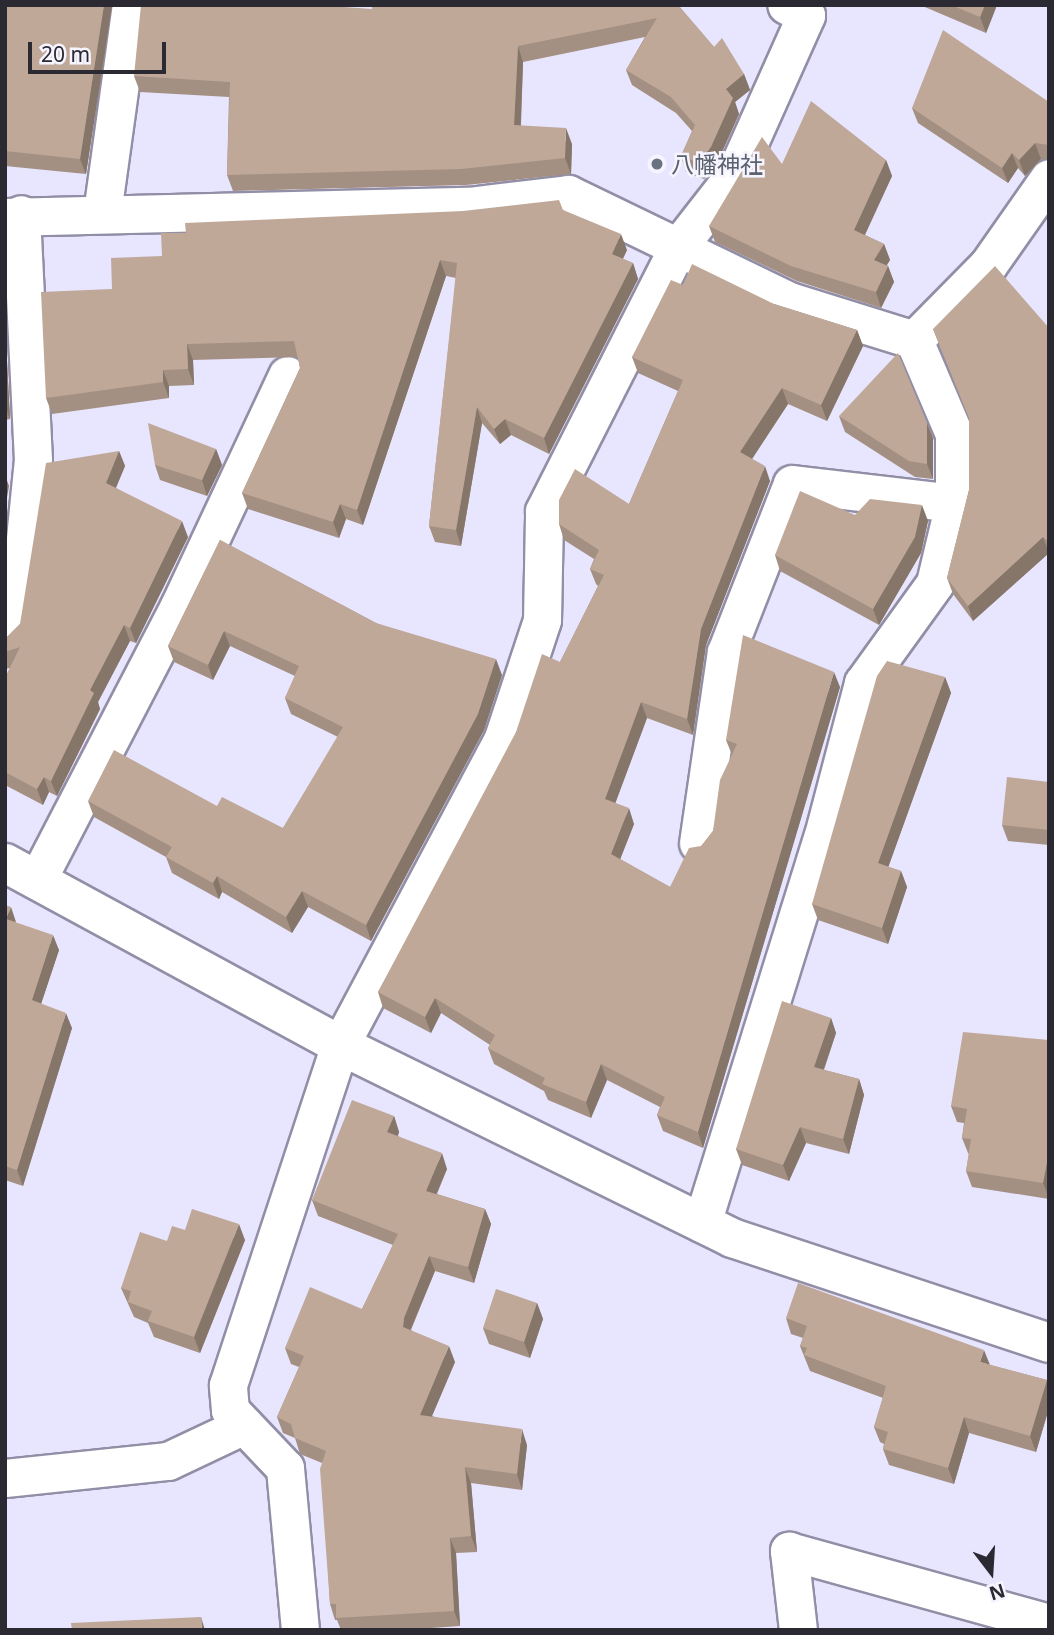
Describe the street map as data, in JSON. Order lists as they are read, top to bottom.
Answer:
{
  "places": ["八幡神社"],
  "scale_bar": "20 m",
  "north": "bottom"
}
